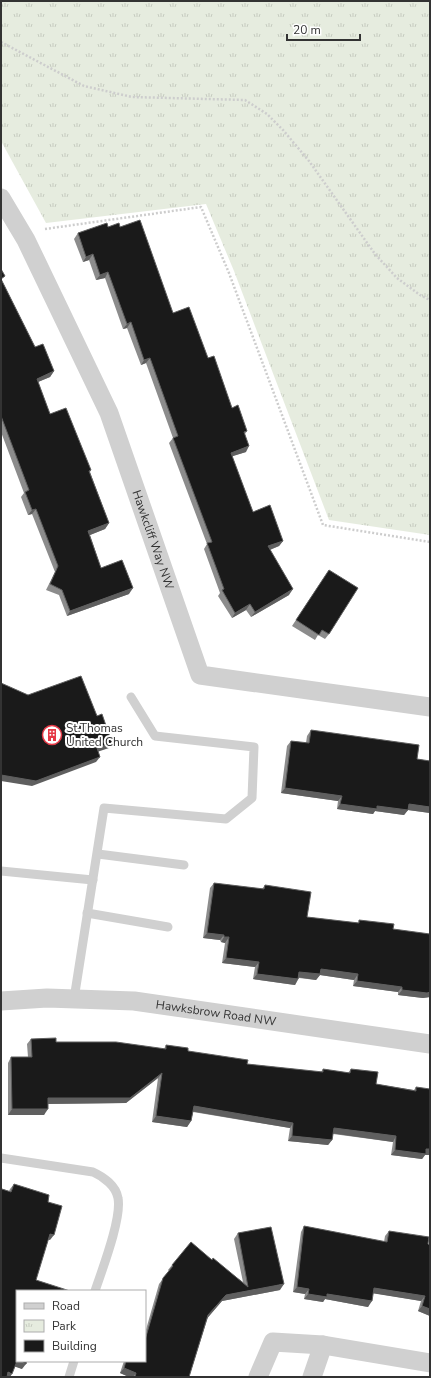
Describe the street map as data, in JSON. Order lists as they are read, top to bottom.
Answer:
{
  "streets": {
    "street": ["Hawkcliff Way NW", "Hawksbrow Road NW"]
  },
  "places": {
    "building": ["St.Thomas United Church"]
  },
  "legend": ["Road", "Park", "Building"],
  "scale_bar": "20 m"
}
